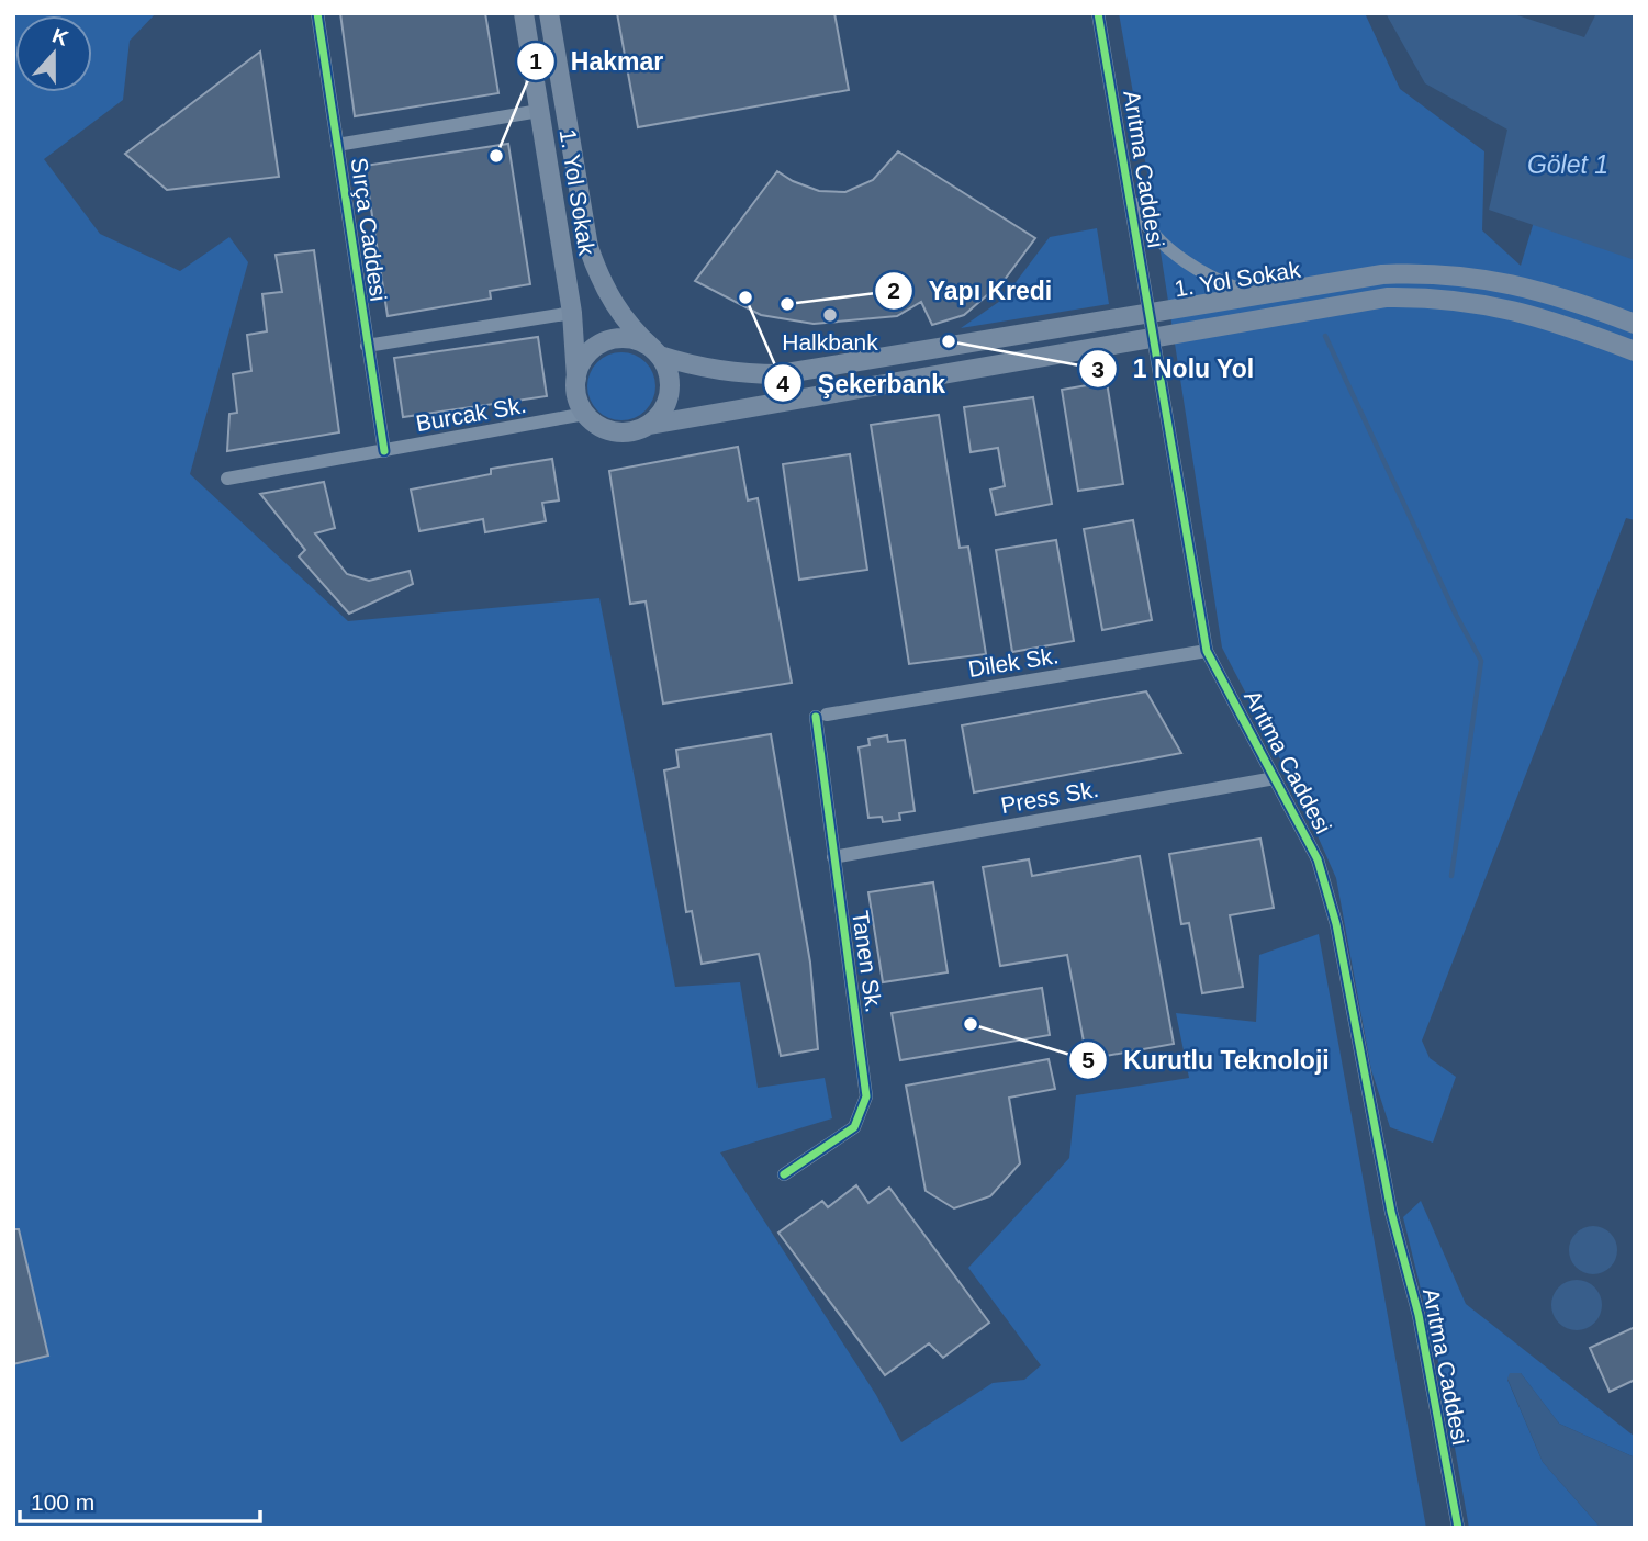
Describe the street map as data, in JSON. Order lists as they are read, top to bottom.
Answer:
{
  "streets": {
    "main road": ["1. Yol Sokak"],
    "street": [
      "Arıtma Caddesi",
      "Sırça Caddesi",
      "Burcak Sk.",
      "Dilek Sk.",
      "Press Sk.",
      "Tanen Sk."
    ]
  },
  "crossings": [
    ["Arıtma Caddesi", "1. Yol Sokak"],
    ["Arıtma Caddesi", "Dilek Sk."],
    ["Arıtma Caddesi", "Press Sk."],
    ["1. Yol Sokak", "Burcak Sk."],
    ["Sırça Caddesi", "Burcak Sk."],
    ["Dilek Sk.", "Tanen Sk."],
    ["Press Sk.", "Tanen Sk."]
  ],
  "water": ["Gölet 1"],
  "places": [
    "Hakmar",
    "Şekerbank",
    "Yapı Kredi",
    "Halkbank",
    "1 Nolu Yol",
    "Kurutlu Teknoloji"
  ],
  "scale_bar": "100 m",
  "north": "top"
}
